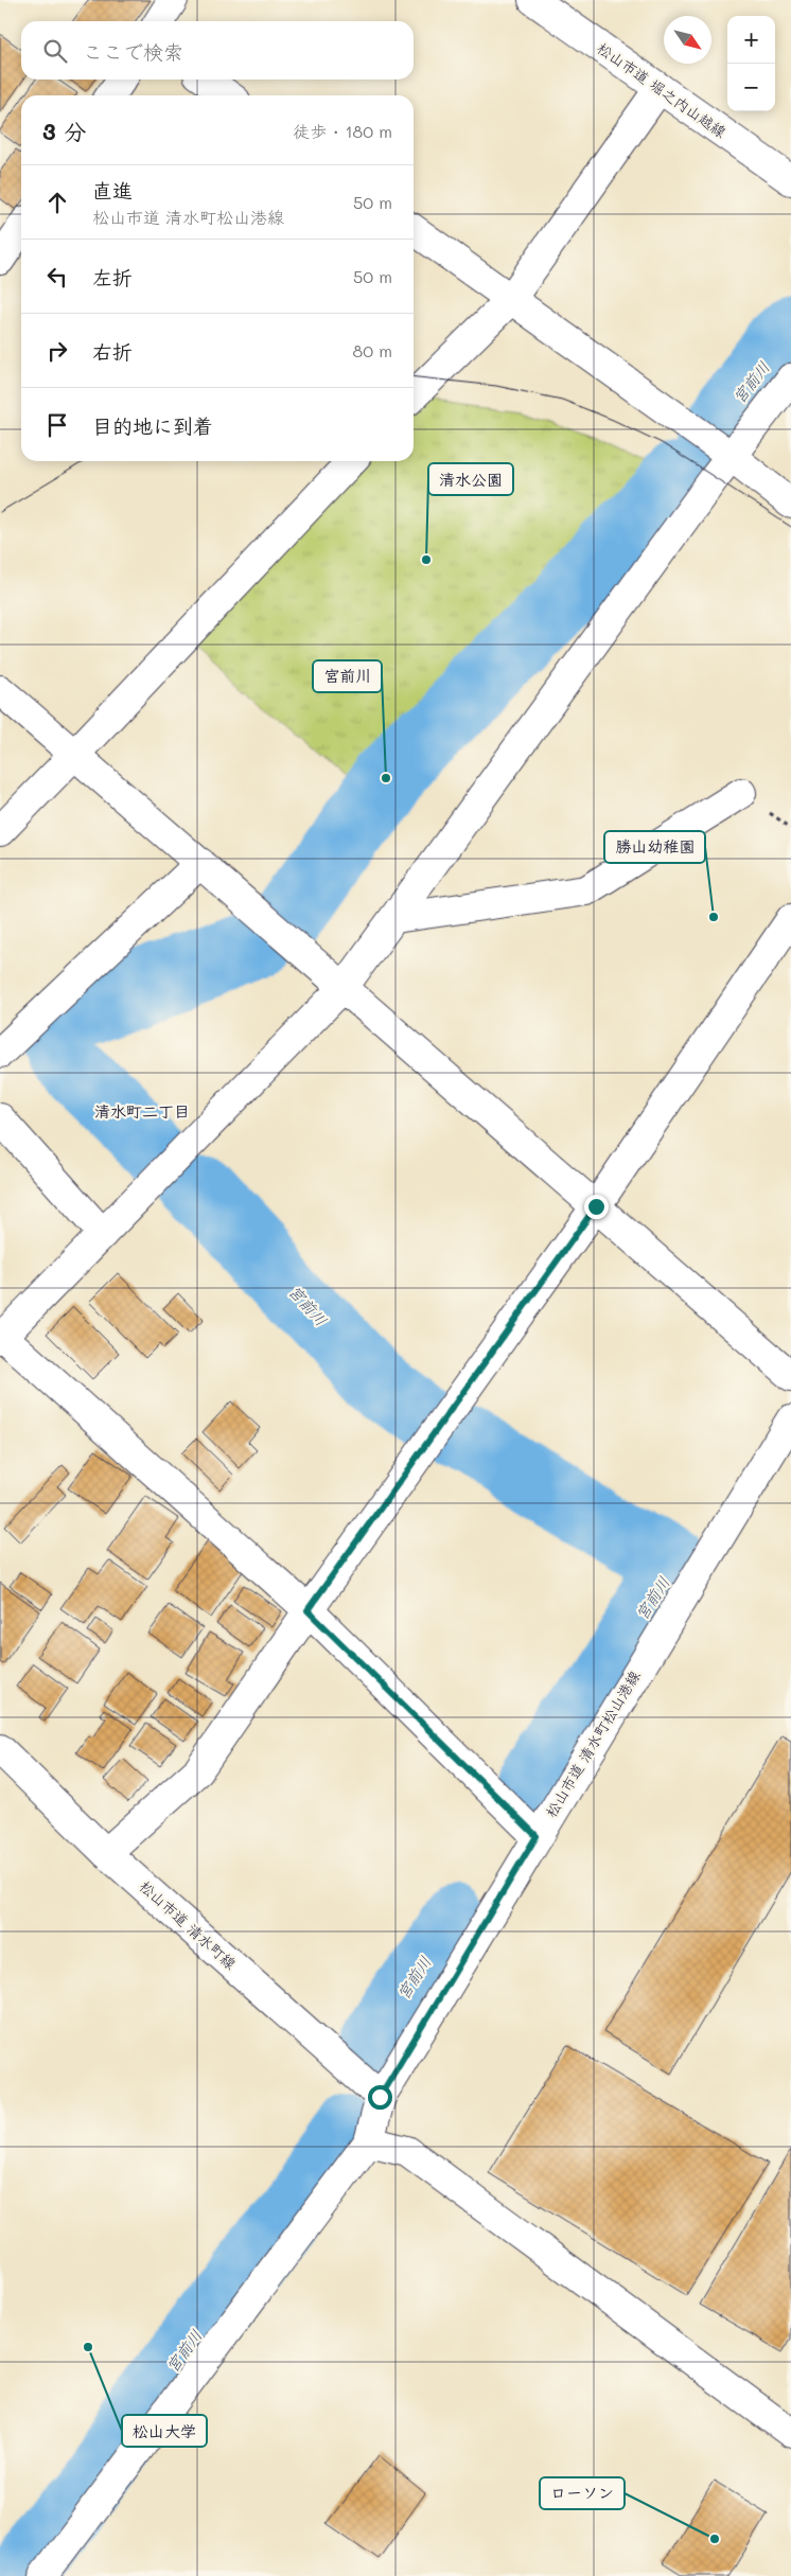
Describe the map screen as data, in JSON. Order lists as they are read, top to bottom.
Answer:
{
  "streets": {
    "street": ["松山市道 堀之内山越線", "松山市道 清水町松山港線", "松山市道 清水町線"]
  },
  "crossings": [
    ["松山市道 清水町松山港線", "松山市道 清水町線"]
  ],
  "districts": ["清水町二丁目"],
  "water": ["宮前川"],
  "places": [
    "清水公園",
    "宮前川",
    "勝山幼稚園",
    "松山大学",
    "ローソン"
  ],
  "north": "bottom right",
  "page": {
    "map_buttons": ["+", "−"],
    "search": "ここで検索",
    "heading": ["3 分", "徒歩 · 180 m"],
    "list": [
      ["直進", "松山市道 清水町松山港線", "50 m"],
      ["左折", "50 m"],
      ["右折", "80 m"],
      "目的地に到着"
    ]
  }
}
